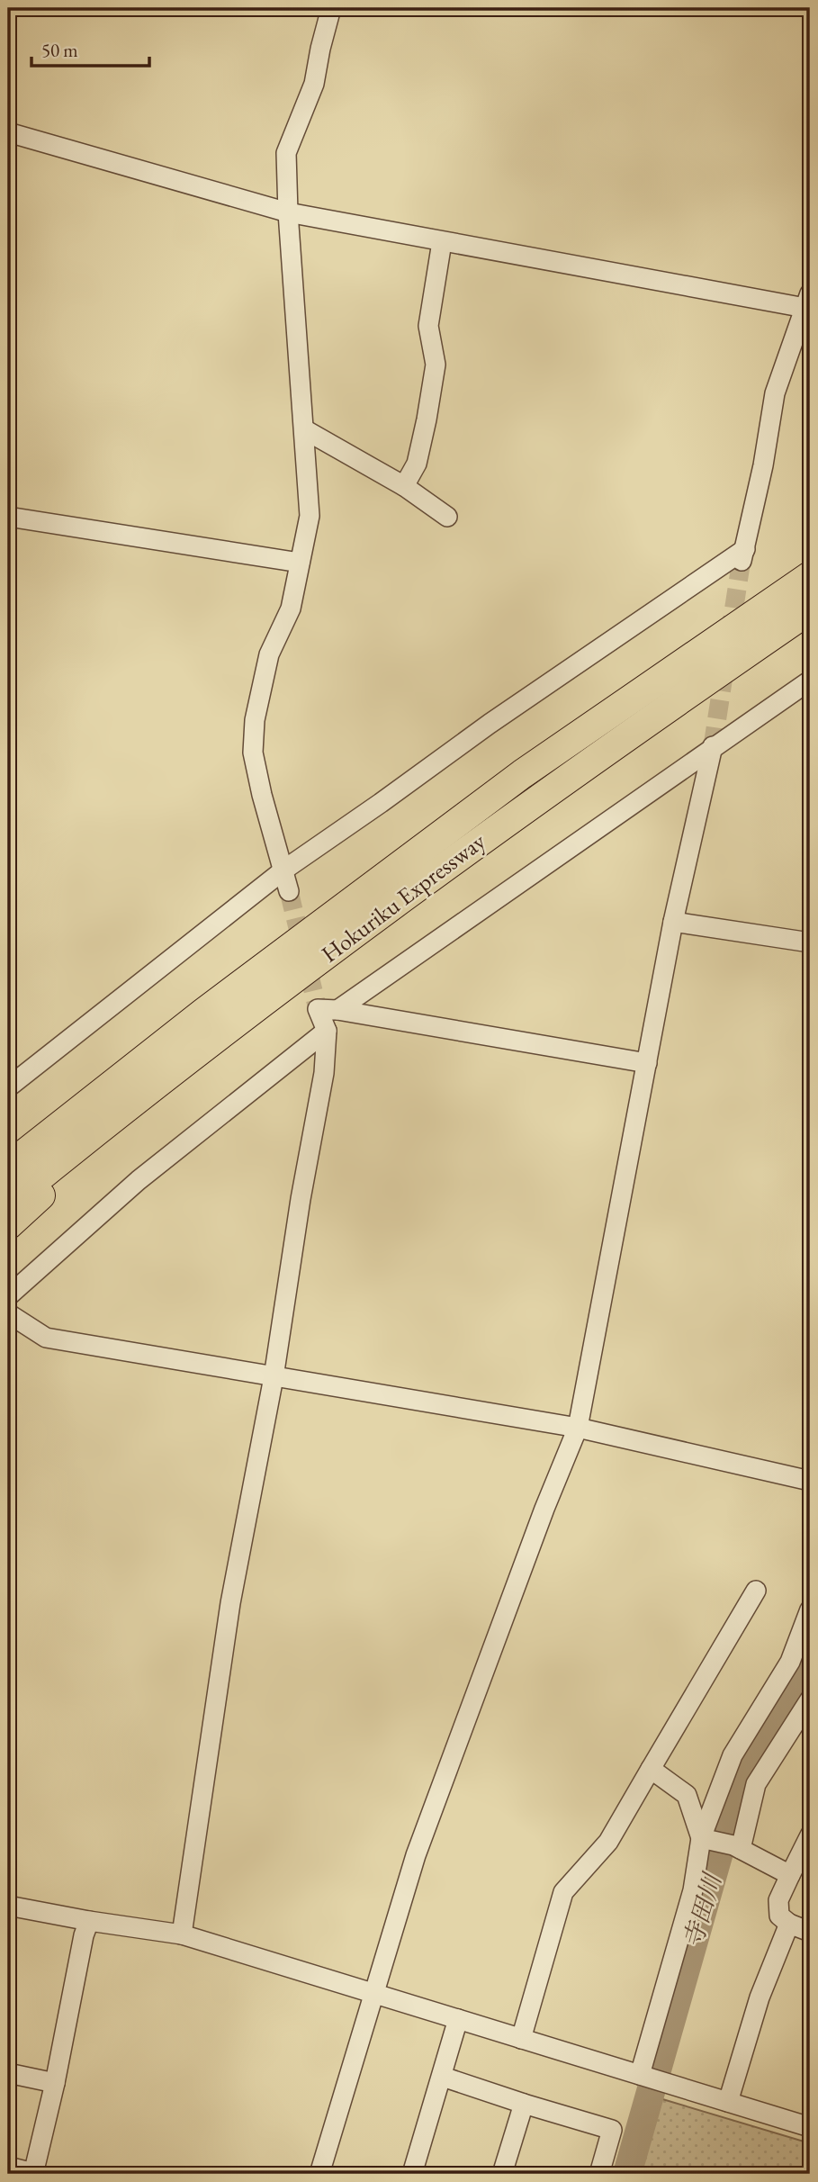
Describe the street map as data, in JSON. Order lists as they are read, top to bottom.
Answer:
{
  "streets": {
    "highway": ["Hokuriku Expressway"]
  },
  "water": ["寺田川"],
  "scale_bar": "50 m"
}
